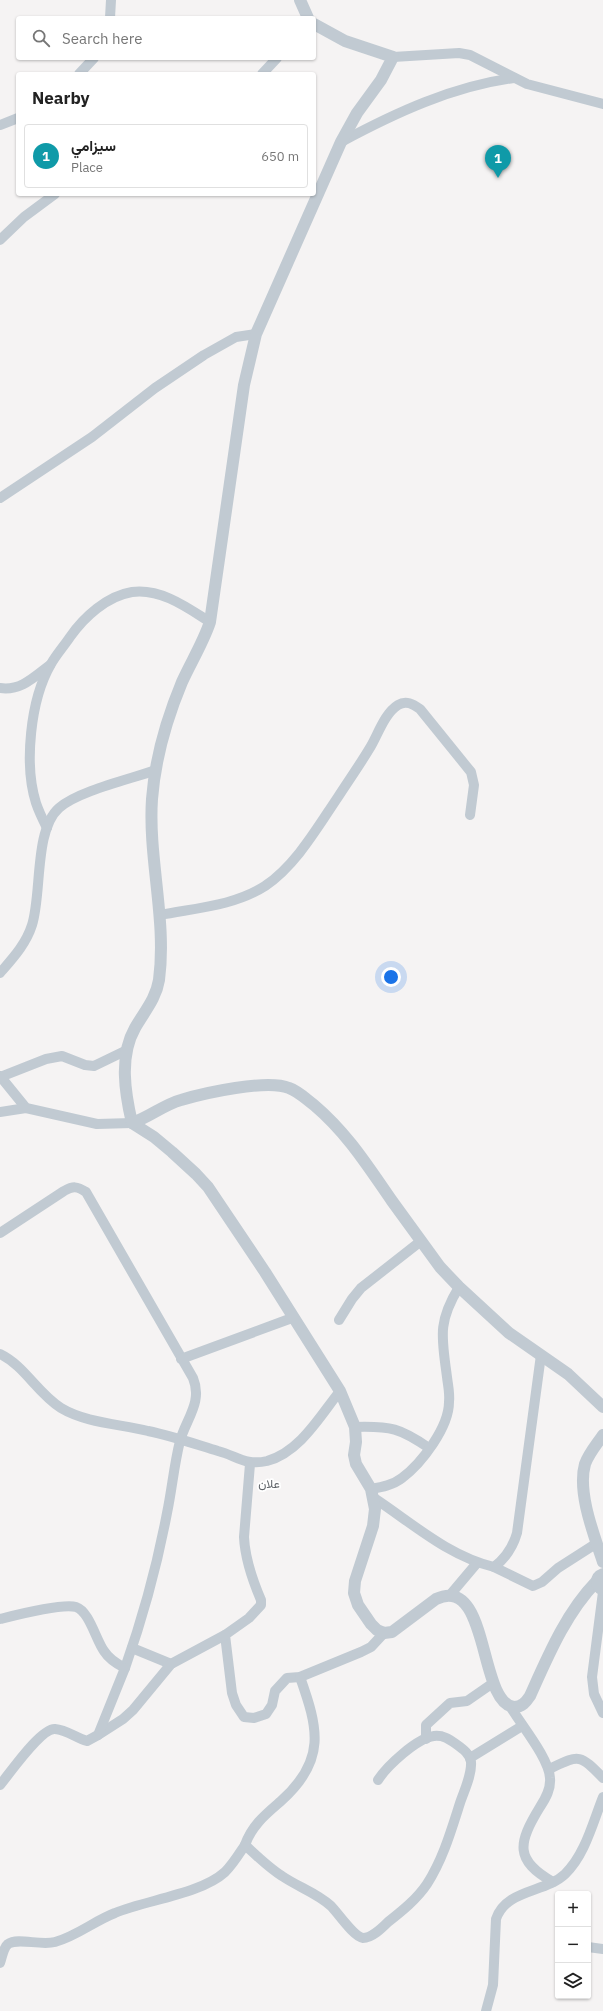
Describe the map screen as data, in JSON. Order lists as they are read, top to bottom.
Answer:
{
  "districts": ["علان"],
  "page": {
    "search": "Search here",
    "heading": "Nearby",
    "list": [
      {
        "mark": "1",
        "name": "سيزامي",
        "note": "Place",
        "value": "650 m"
      }
    ],
    "pins": "1",
    "map_buttons": ["+", "−"]
  }
}
